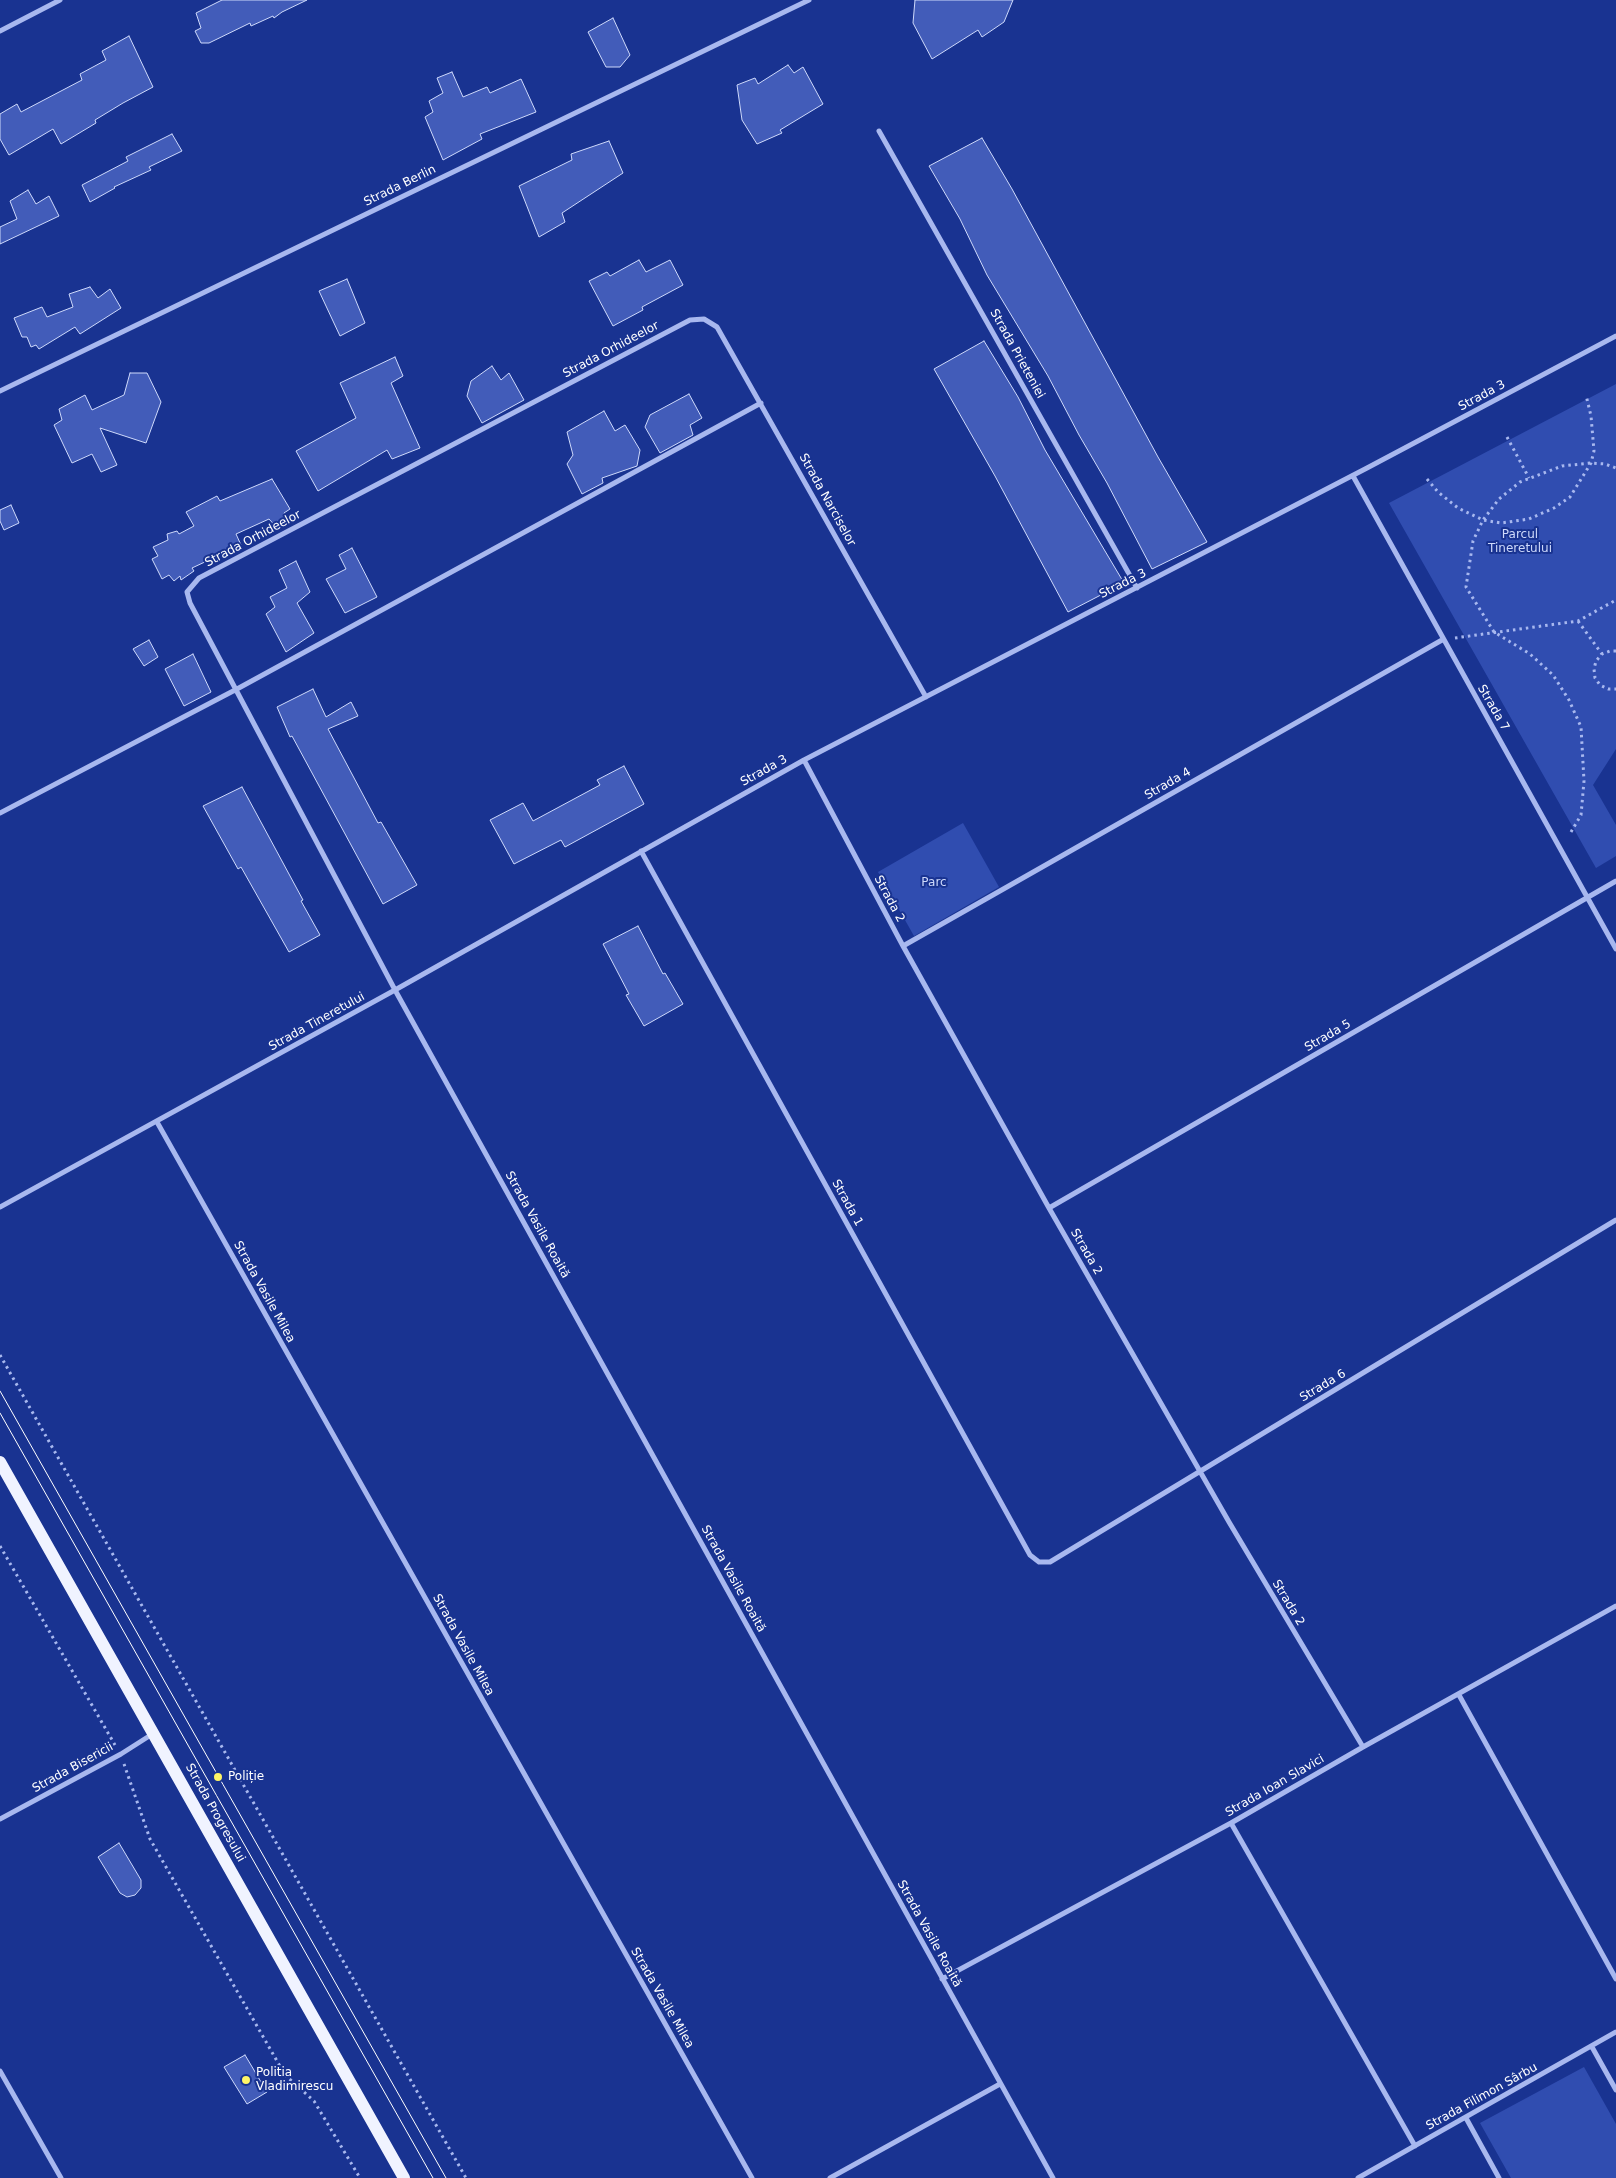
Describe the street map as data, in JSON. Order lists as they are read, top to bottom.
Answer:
{
  "streets": {
    "main road": ["Strada Progresului"],
    "street": [
      "Strada Berlin",
      "Strada Orhideelor",
      "Strada Prieteniei",
      "Strada 3",
      "Strada Narciselor",
      "Strada 7",
      "Strada 4",
      "Strada 2",
      "Strada Tineretului",
      "Strada 5",
      "Strada 1",
      "Strada Vasile Roaită",
      "Strada Vasile Milea",
      "Strada 6",
      "Strada Bisericii",
      "Strada Ioan Slavici",
      "Strada Filimon Sârbu"
    ]
  },
  "crossings": [
    ["Strada Orhideelor", "Strada Narciselor"],
    ["Strada Orhideelor", "Strada Tineretului"],
    ["Strada Orhideelor", "Strada Vasile Roaită"],
    ["Strada Prieteniei", "Strada 3"],
    ["Strada 3", "Strada Narciselor"],
    ["Strada 3", "Strada 7"],
    ["Strada 3", "Strada 2"],
    ["Strada 3", "Strada Tineretului"],
    ["Strada 3", "Strada 1"],
    ["Strada 7", "Strada 4"],
    ["Strada 7", "Strada 5"],
    ["Strada 4", "Strada 2"],
    ["Strada 2", "Strada 5"],
    ["Strada 2", "Strada 6"],
    ["Strada 2", "Strada Ioan Slavici"],
    ["Strada Tineretului", "Strada 1"],
    ["Strada Tineretului", "Strada Vasile Roaită"],
    ["Strada Tineretului", "Strada Vasile Milea"],
    ["Strada 1", "Strada 6"],
    ["Strada Vasile Roaită", "Strada Ioan Slavici"],
    ["Strada Bisericii", "Strada Progresului"]
  ],
  "parks": ["Parcul Tineretului", "Parc"],
  "places": ["Poliție", "Politia Vladimirescu"]
}
